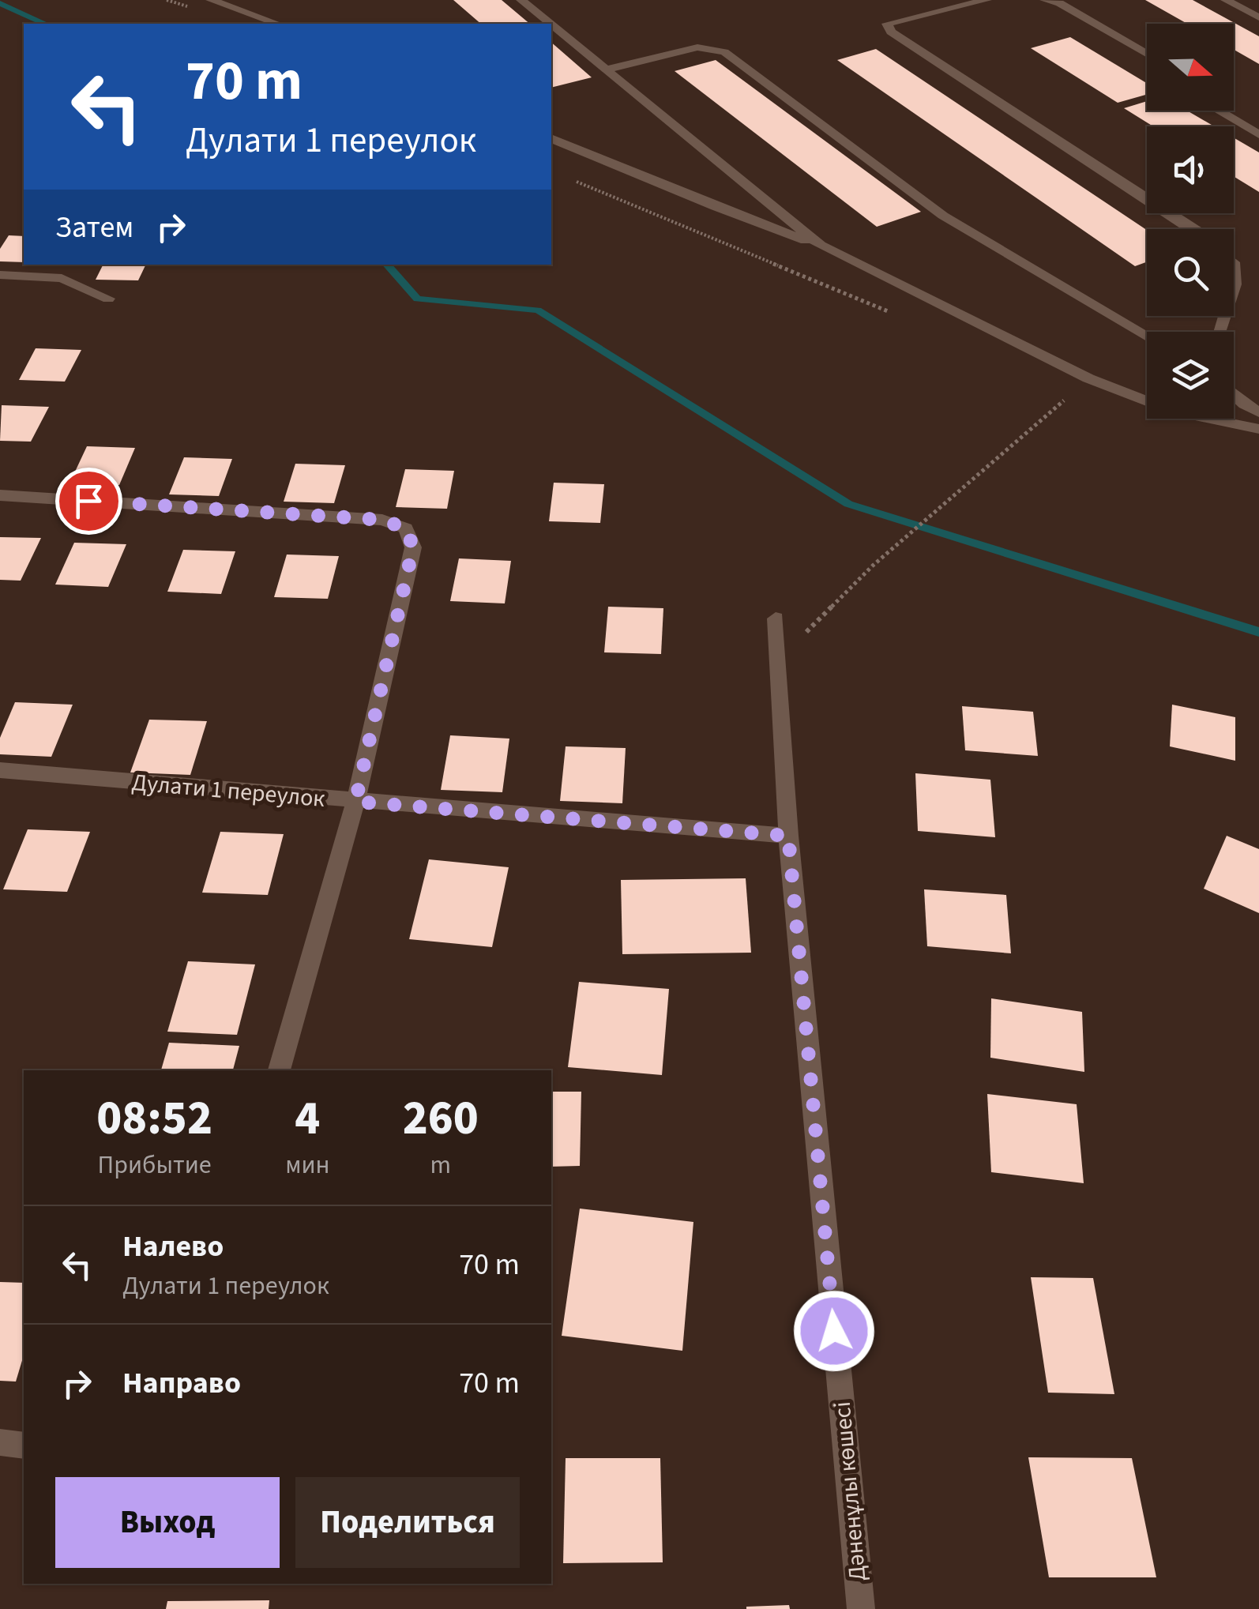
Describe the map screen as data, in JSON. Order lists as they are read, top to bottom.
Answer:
{
  "streets": {
    "street": ["Дулати 1 переулок", "Дәненұлы көшесі"]
  },
  "crossings": [
    ["Дулати 1 переулок", "Дәненұлы көшесі"]
  ],
  "north": "right",
  "page": {
    "turn": ["70 m", "Дулати 1 переулок"],
    "then": "Затем",
    "eta": [
      "08:52",
      "Прибытие",
      "4",
      "мин",
      "260",
      "m"
    ],
    "list": [
      {
        "name": "Налево",
        "note": "Дулати 1 переулок",
        "value": "70 m"
      },
      {
        "name": "Направо",
        "value": "70 m"
      }
    ],
    "buttons": ["Выход", "Поделиться"]
  }
}
